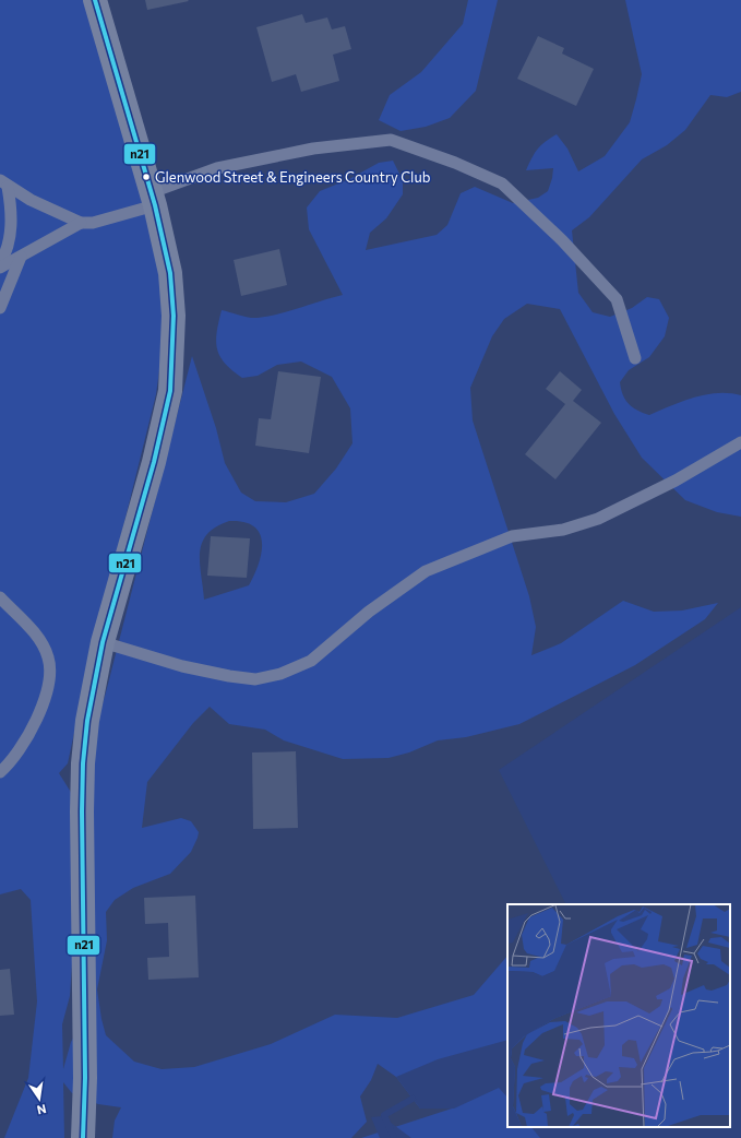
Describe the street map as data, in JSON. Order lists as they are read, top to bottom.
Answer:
{
  "places": ["Glenwood Street & Engineers Country Club"],
  "lines": ["transit line n21"],
  "north": "bottom"
}
